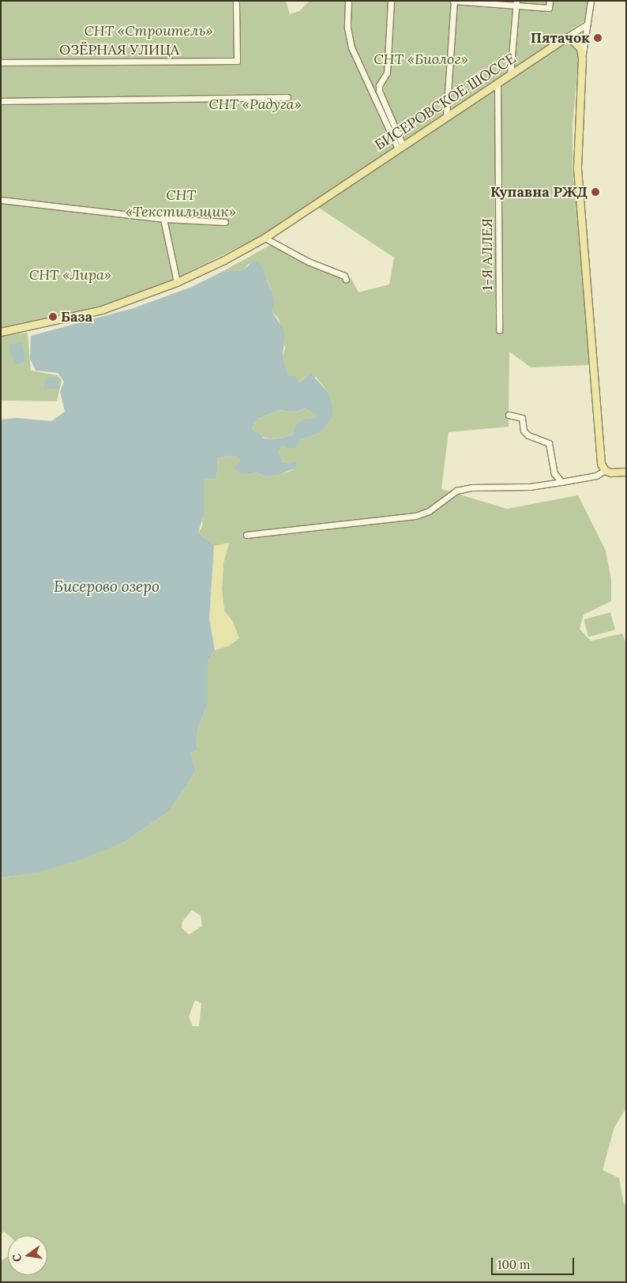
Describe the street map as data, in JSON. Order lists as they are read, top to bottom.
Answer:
{
  "streets": {
    "main road": ["БИСЕРОВСКОЕ ШОССЕ"],
    "street": ["ОЗЁРНАЯ УЛИЦА", "1-Я АЛЛЕЯ"]
  },
  "crossings": [
    ["БИСЕРОВСКОЕ ШОССЕ", "1-Я АЛЛЕЯ"]
  ],
  "water": ["Бисерово озеро"],
  "parks": [
    "СНТ «Строитель»",
    "СНТ «Биолог»",
    "СНТ «Радуга»",
    "СНТ «Текстильщик»",
    "СНТ «Лира»"
  ],
  "places": ["Пятачок", "Купавна РЖД", "База"],
  "scale_bar": "100 m",
  "north": "left"
}
